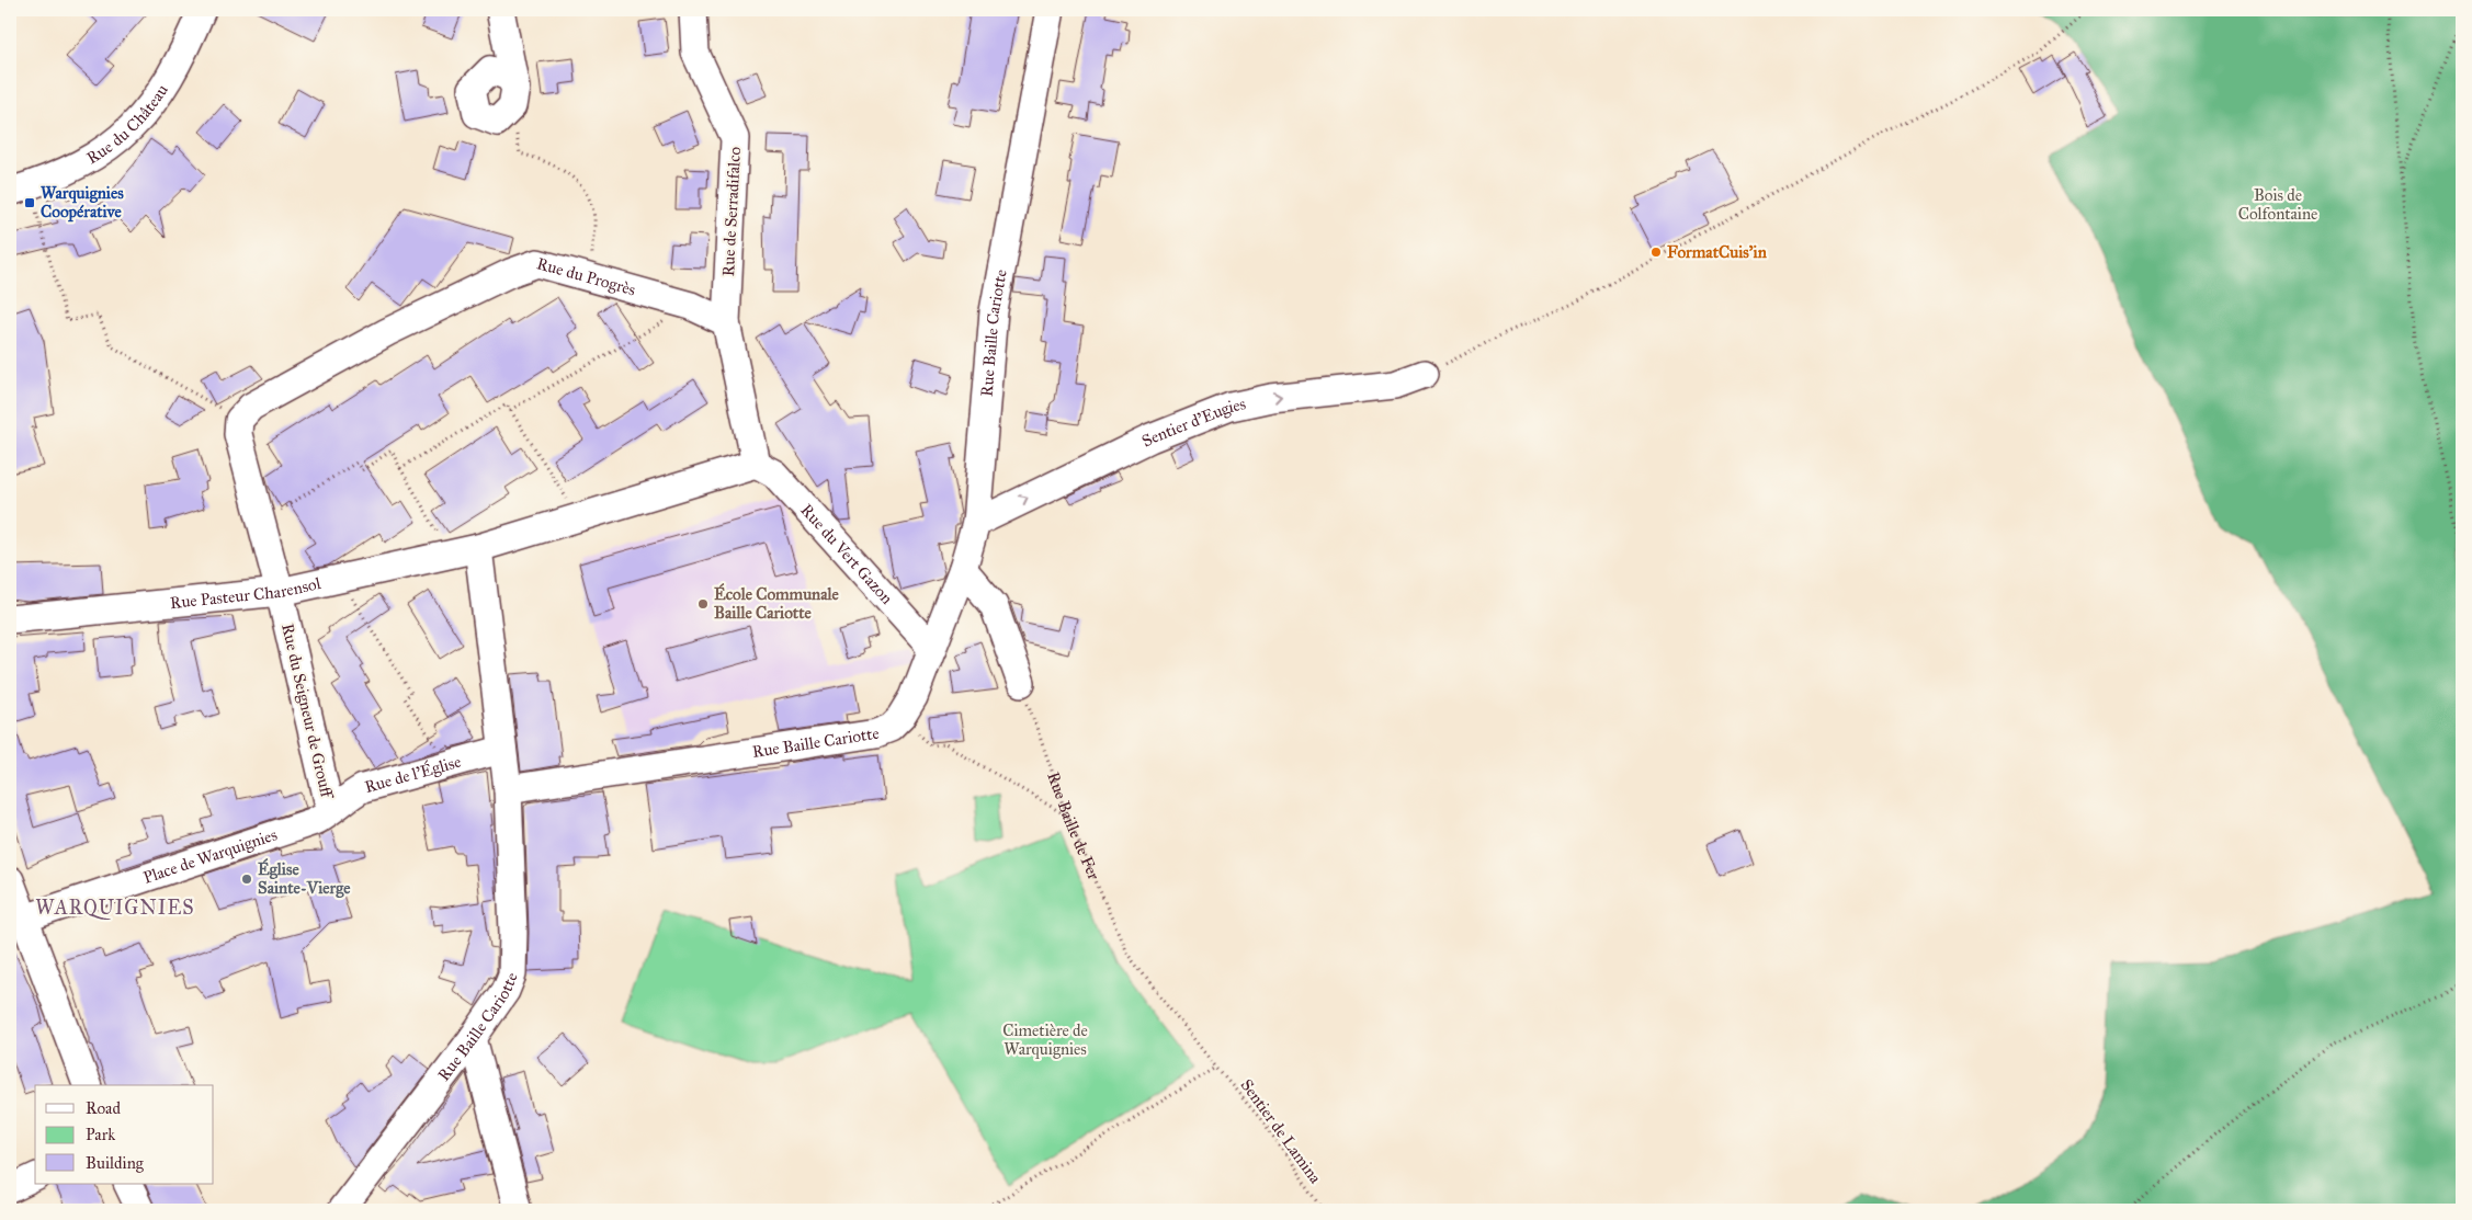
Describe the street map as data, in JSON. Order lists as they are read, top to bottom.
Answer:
{
  "streets": {
    "street": [
      "Rue du Château",
      "Rue de Serradifalco",
      "Rue du Progrès",
      "Rue Baille Cariotte",
      "Sentier d'Eugies",
      "Rue du Vert Gazon",
      "Rue Pasteur Charensol",
      "Rue du Seigneur de Grouff",
      "Rue de l'Église",
      "Place de Warquignies"
    ],
    "path": ["Rue Baille de Fer", "Sentier de Lamina"]
  },
  "crossings": [
    ["Rue de Serradifalco", "Rue du Progrès"],
    ["Rue du Progrès", "Rue du Seigneur de Grouff"],
    ["Rue Baille Cariotte", "Sentier d'Eugies"],
    ["Rue Baille Cariotte", "Rue du Vert Gazon"],
    ["Rue du Vert Gazon", "Rue Pasteur Charensol"],
    ["Rue Pasteur Charensol", "Rue du Seigneur de Grouff"],
    ["Rue du Seigneur de Grouff", "Rue de l'Église"],
    ["Rue du Seigneur de Grouff", "Place de Warquignies"],
    ["Rue de l'Église", "Place de Warquignies"],
    ["Rue Baille de Fer", "Sentier de Lamina"]
  ],
  "one_way": ["Sentier d'Eugies"],
  "districts": ["WARQUIGNIES"],
  "parks": ["Bois de Colfontaine", "Cimetière de Warquignies"],
  "places": {
    "transit": ["Warquignies Coopérative"],
    "other": ["FormatCuis'in", "École Communale Baille Cariotte", "Église Sainte-Vierge"]
  },
  "legend": ["Road", "Park", "Building"]
}
